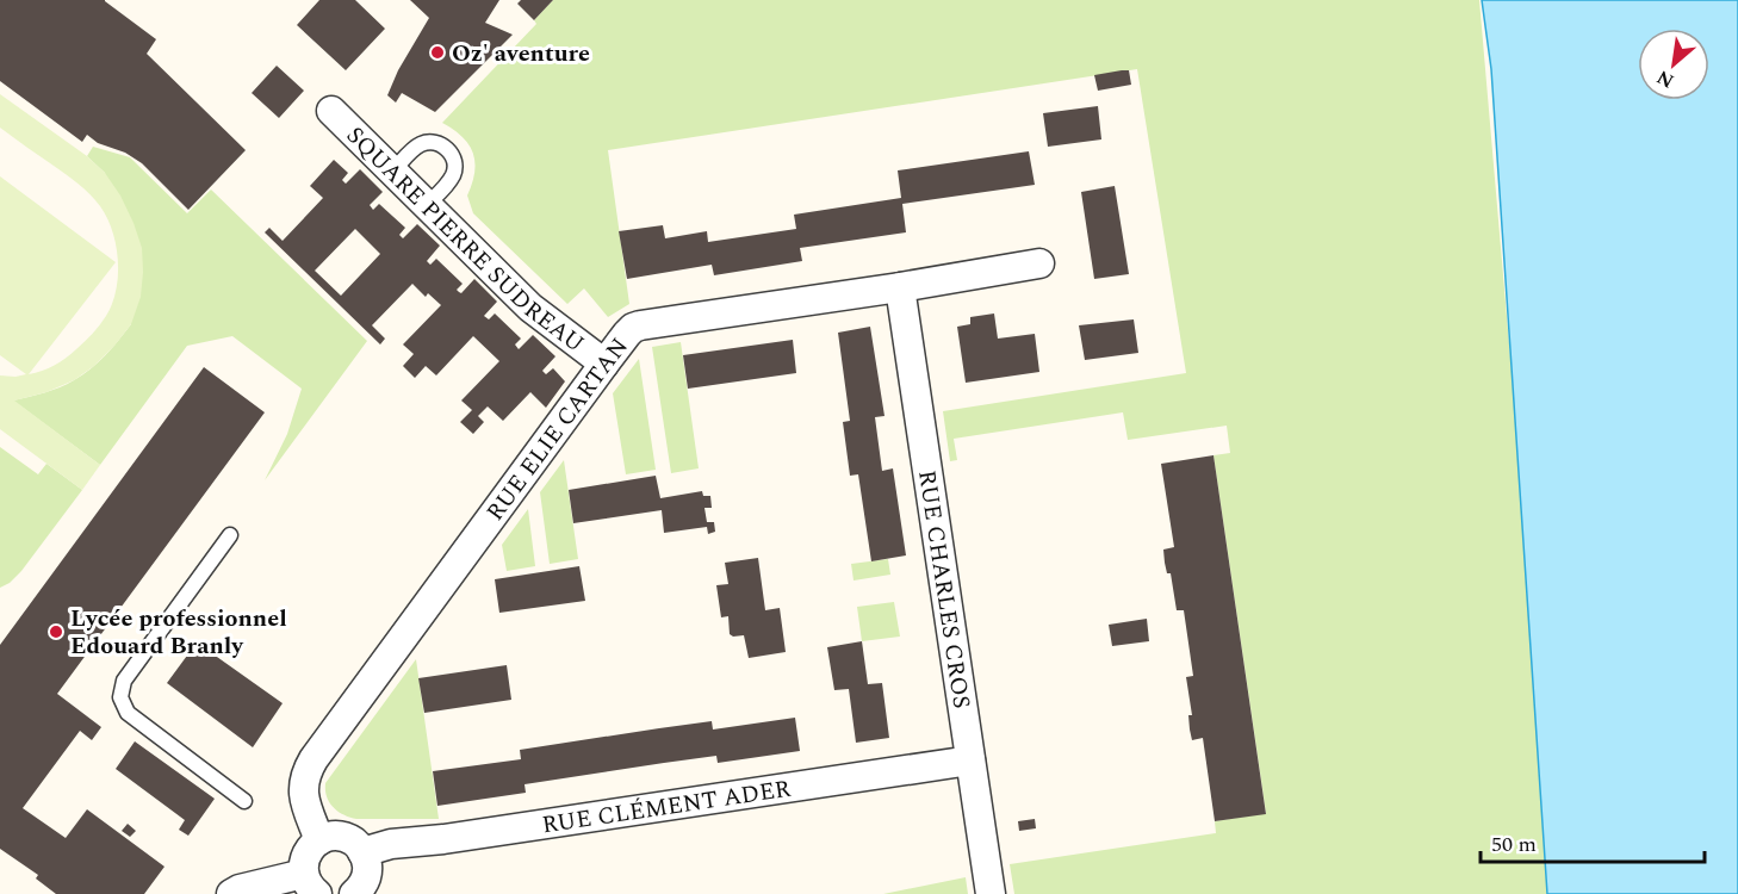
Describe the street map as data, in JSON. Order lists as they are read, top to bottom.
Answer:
{
  "streets": {
    "street": [
      "SQUARE PIERRE SUDREAU",
      "RUE ELIE CARTAN",
      "RUE CHARLES CROS",
      "RUE CLÉMENT ADER"
    ]
  },
  "crossings": [
    ["SQUARE PIERRE SUDREAU", "RUE ELIE CARTAN"],
    ["RUE ELIE CARTAN", "RUE CHARLES CROS"],
    ["RUE CHARLES CROS", "RUE CLÉMENT ADER"]
  ],
  "places": ["Oz' aventure", "Lycée professionnel Edouard Branly"],
  "scale_bar": "50 m",
  "north": "bottom left"
}
